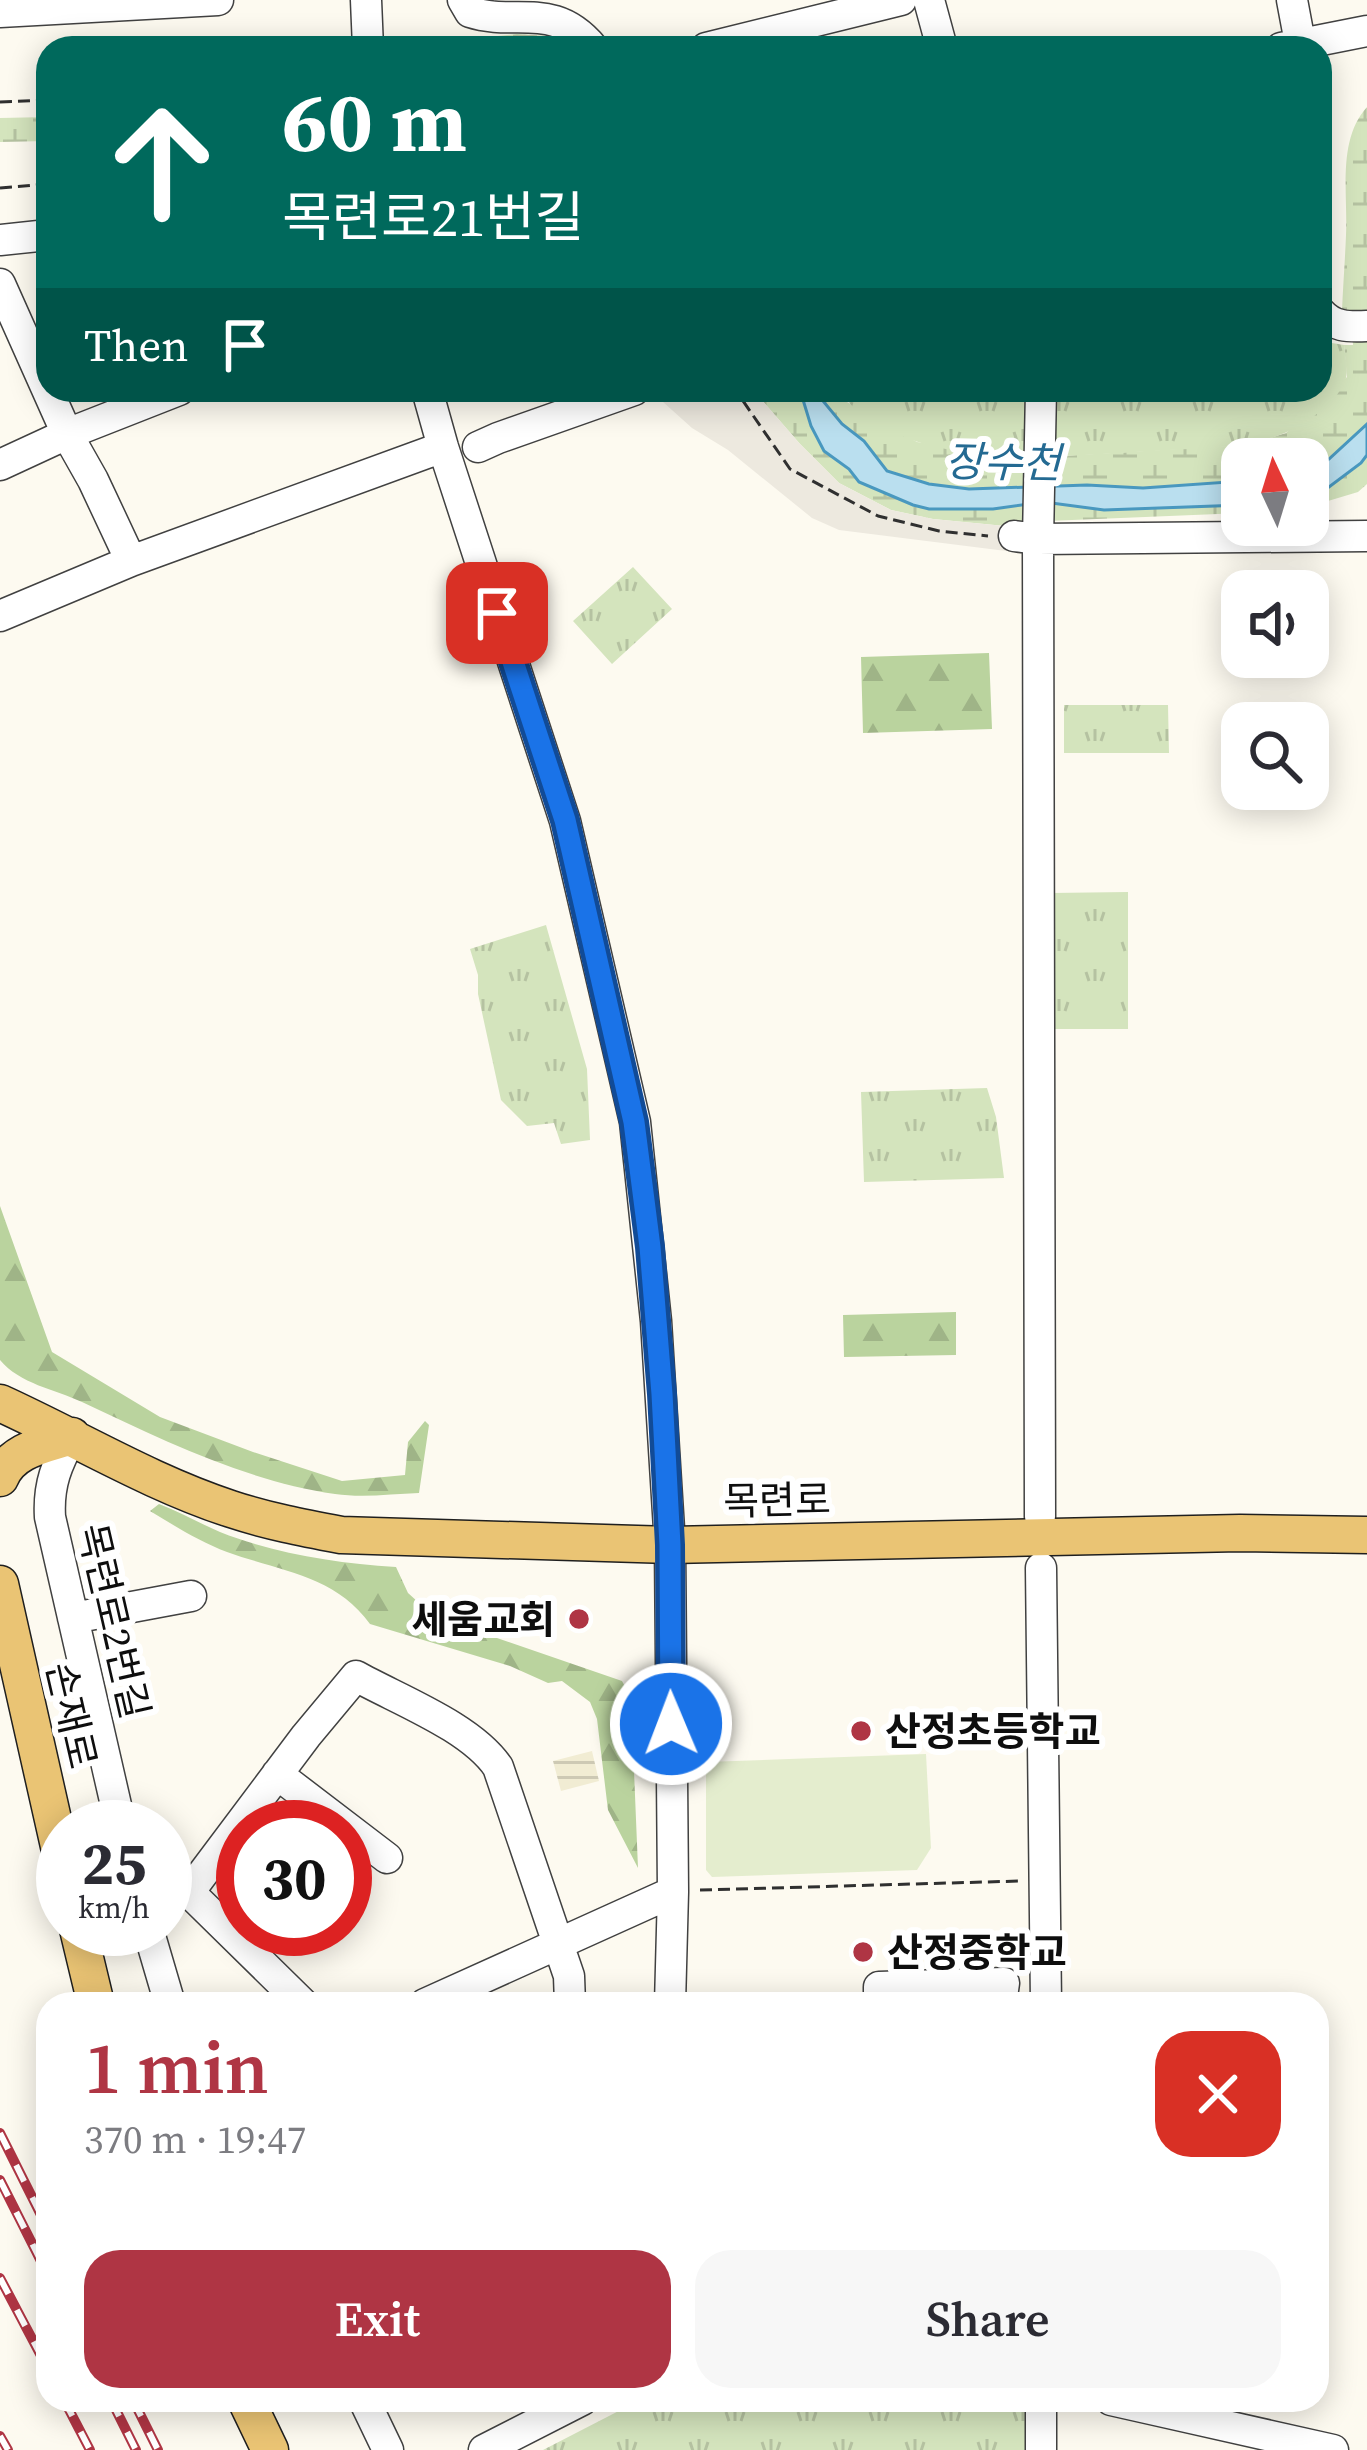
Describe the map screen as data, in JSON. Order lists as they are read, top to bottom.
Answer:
{
  "streets": {
    "main road": ["목련로", "손재로"],
    "street": ["목련로2번길"]
  },
  "crossings": [
    ["목련로", "목련로2번길"]
  ],
  "water": ["장수천"],
  "places": ["세움교회", "산정초등학교", "산정중학교"],
  "north": "top",
  "page": {
    "turn": ["60 m", "목련로21번길"],
    "then": "Then",
    "speed": "25 km/h",
    "limit": "30",
    "heading": ["1 min", "370 m · 19:47"],
    "buttons": ["Exit", "Share"]
  }
}
